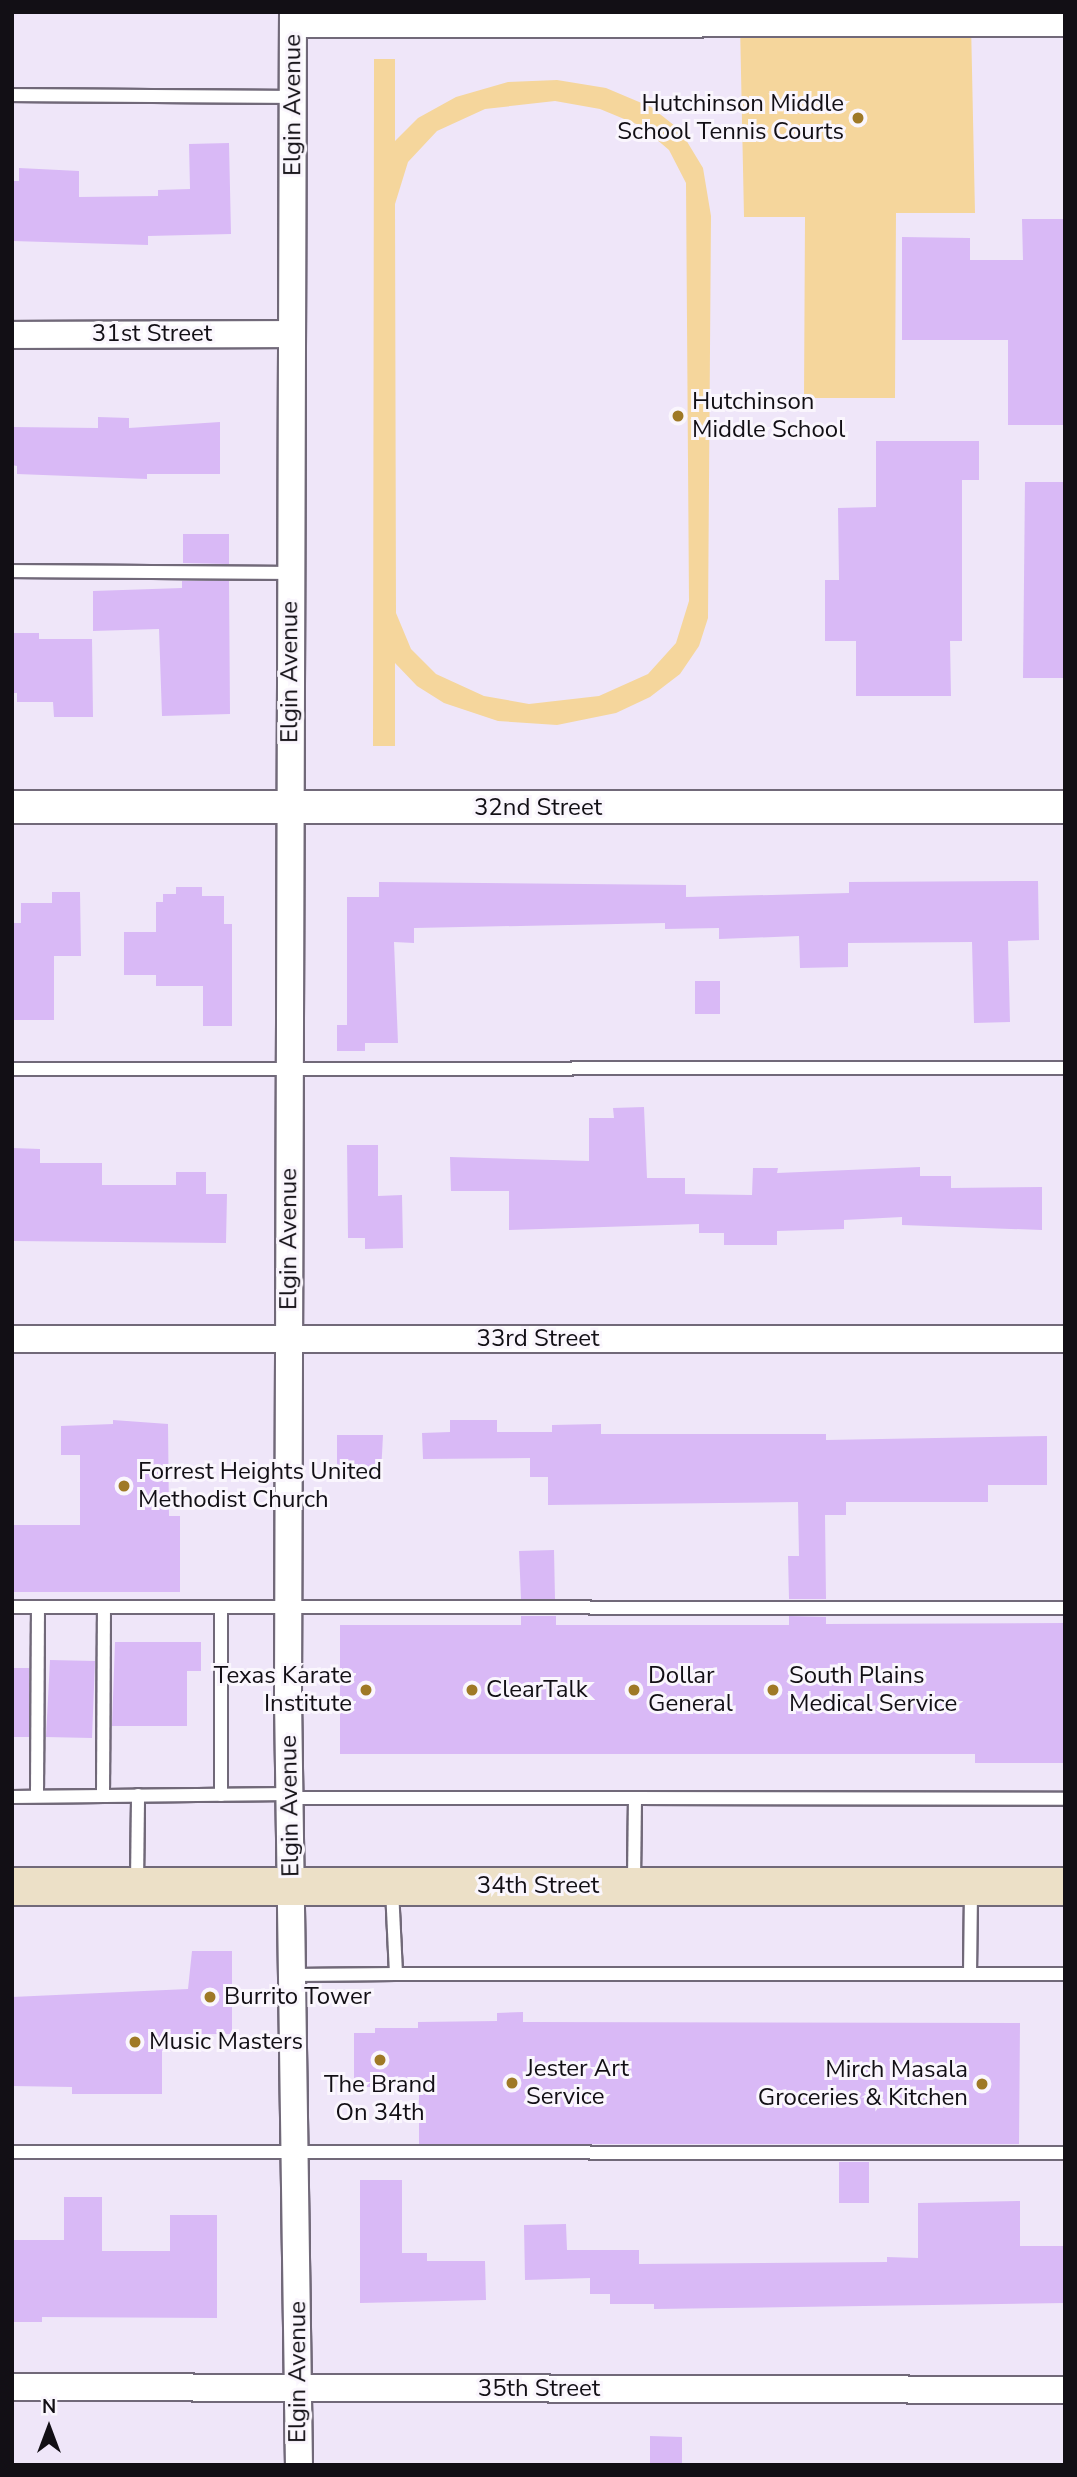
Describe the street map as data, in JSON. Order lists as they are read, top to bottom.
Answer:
{
  "streets": {
    "main road": ["34th Street"],
    "street": [
      "Elgin Avenue",
      "31st Street",
      "32nd Street",
      "33rd Street",
      "35th Street"
    ]
  },
  "crossings": [
    ["Elgin Avenue", "31st Street"],
    ["Elgin Avenue", "32nd Street"],
    ["Elgin Avenue", "33rd Street"],
    ["Elgin Avenue", "34th Street"],
    ["Elgin Avenue", "35th Street"]
  ],
  "places": [
    "Hutchinson Middle School Tennis Courts",
    "Hutchinson Middle School",
    "Forrest Heights United Methodist Church",
    "Texas Karate Institute",
    "ClearTalk",
    "Dollar General",
    "South Plains Medical Service",
    "Burrito Tower",
    "Music Masters",
    "The Brand On 34th",
    "Jester Art Service",
    "Mirch Masala Groceries & Kitchen"
  ],
  "north": "top"
}
